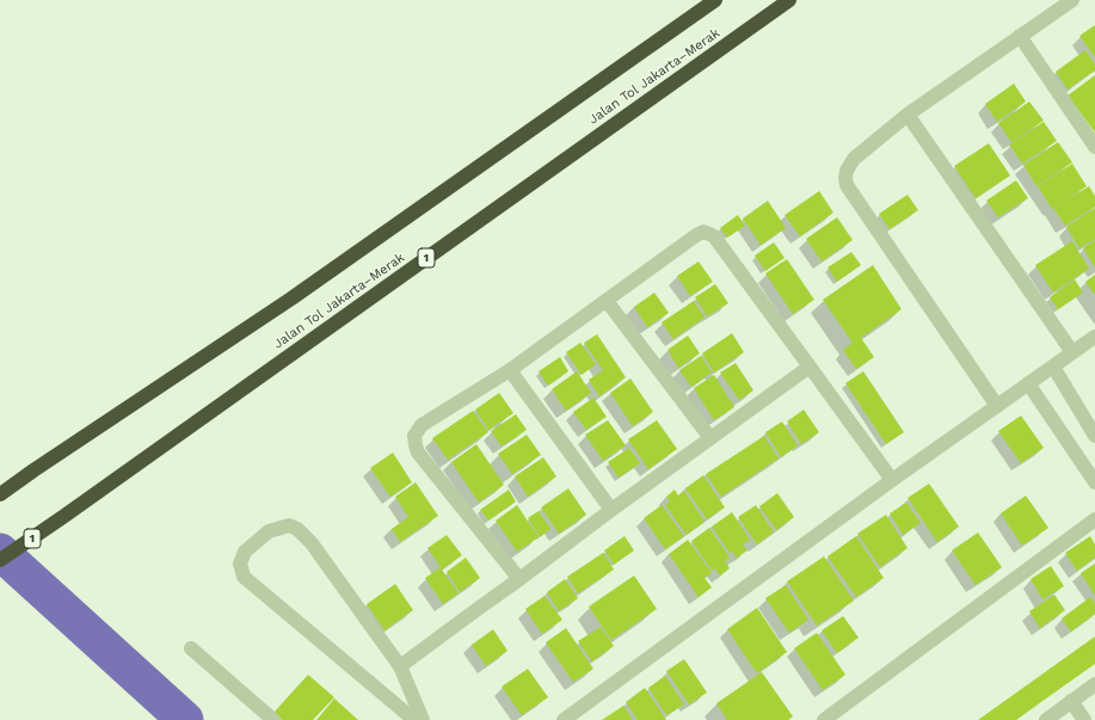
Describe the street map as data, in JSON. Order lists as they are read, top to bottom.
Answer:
{
  "streets": {
    "highway": ["Jalan Tol Jakarta–Merak", "1"]
  }
}
